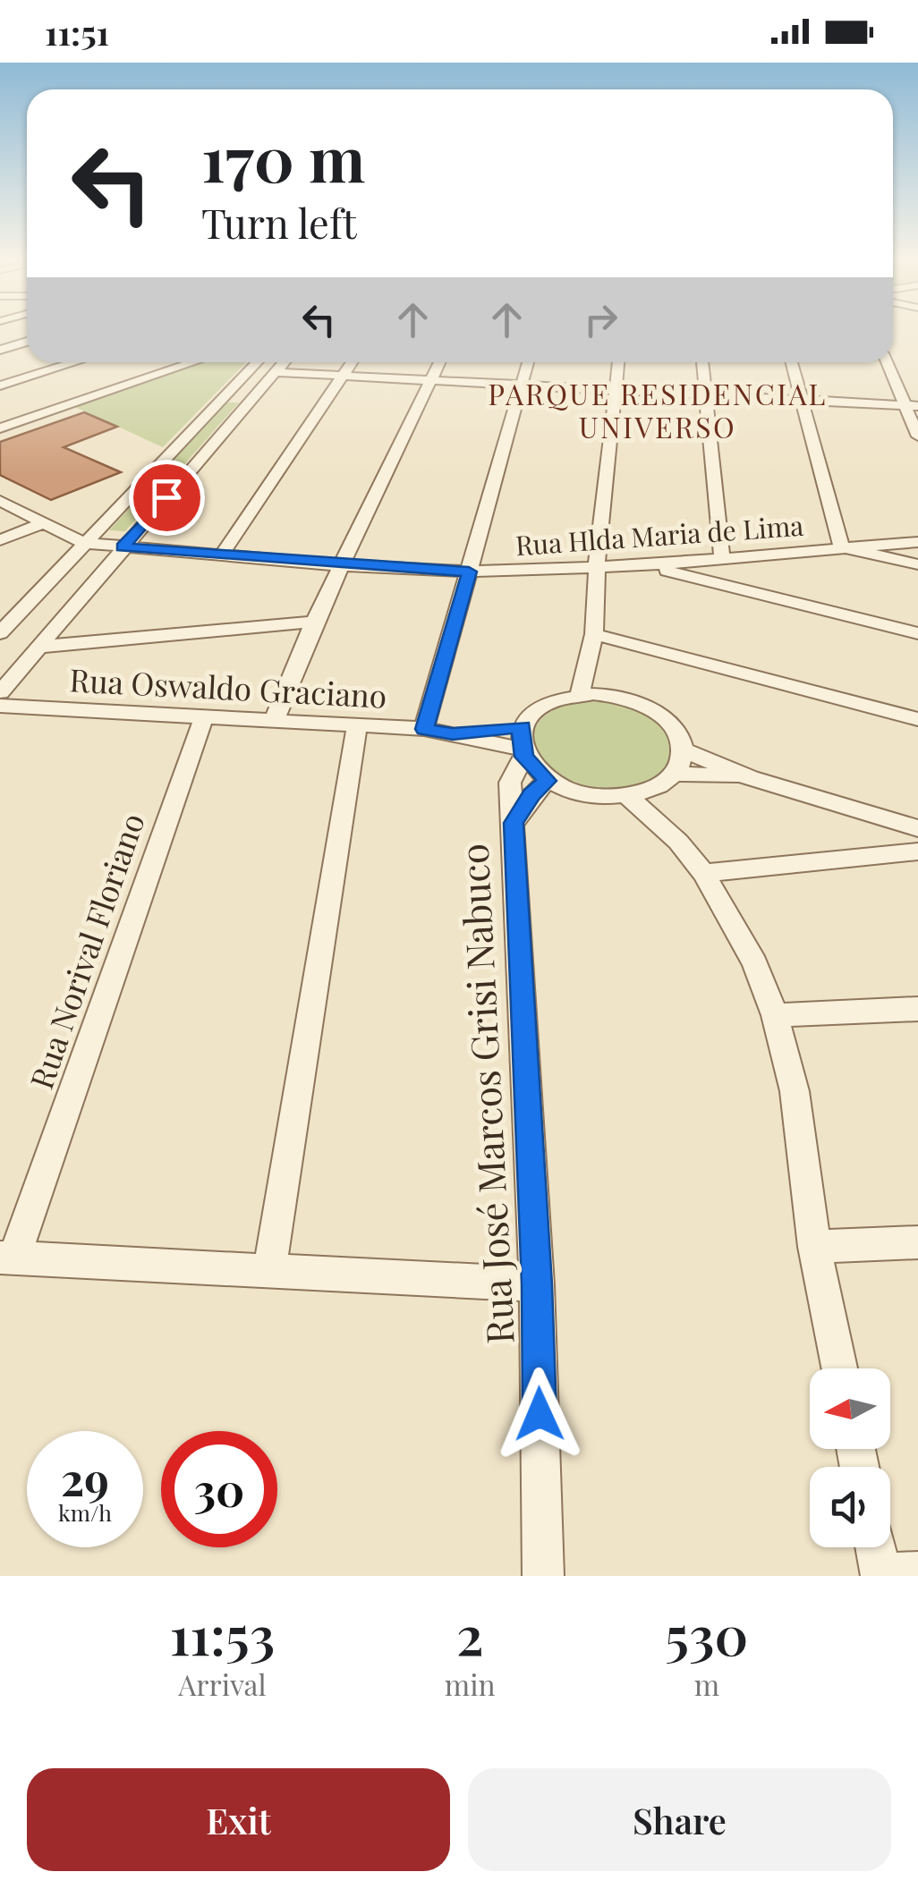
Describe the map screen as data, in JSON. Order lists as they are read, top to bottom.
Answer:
{
  "streets": {
    "street": [
      "Rua Hlda Maria de Lima",
      "Rua Oswaldo Graciano",
      "Rua Norival Floriano",
      "Rua José Marcos Grisi Nabuco"
    ]
  },
  "crossings": [
    ["Rua Oswaldo Graciano", "Rua Norival Floriano"],
    ["Rua Oswaldo Graciano", "Rua José Marcos Grisi Nabuco"]
  ],
  "districts": ["PARQUE RESIDENCIAL UNIVERSO"],
  "north": "left",
  "page": {
    "status": "11:51",
    "turn": ["170 m", "Turn left"],
    "speed": "29 km/h",
    "limit": "30",
    "eta": [
      "11:53",
      "Arrival",
      "2",
      "min",
      "530",
      "m"
    ],
    "buttons": ["Exit", "Share"]
  }
}
